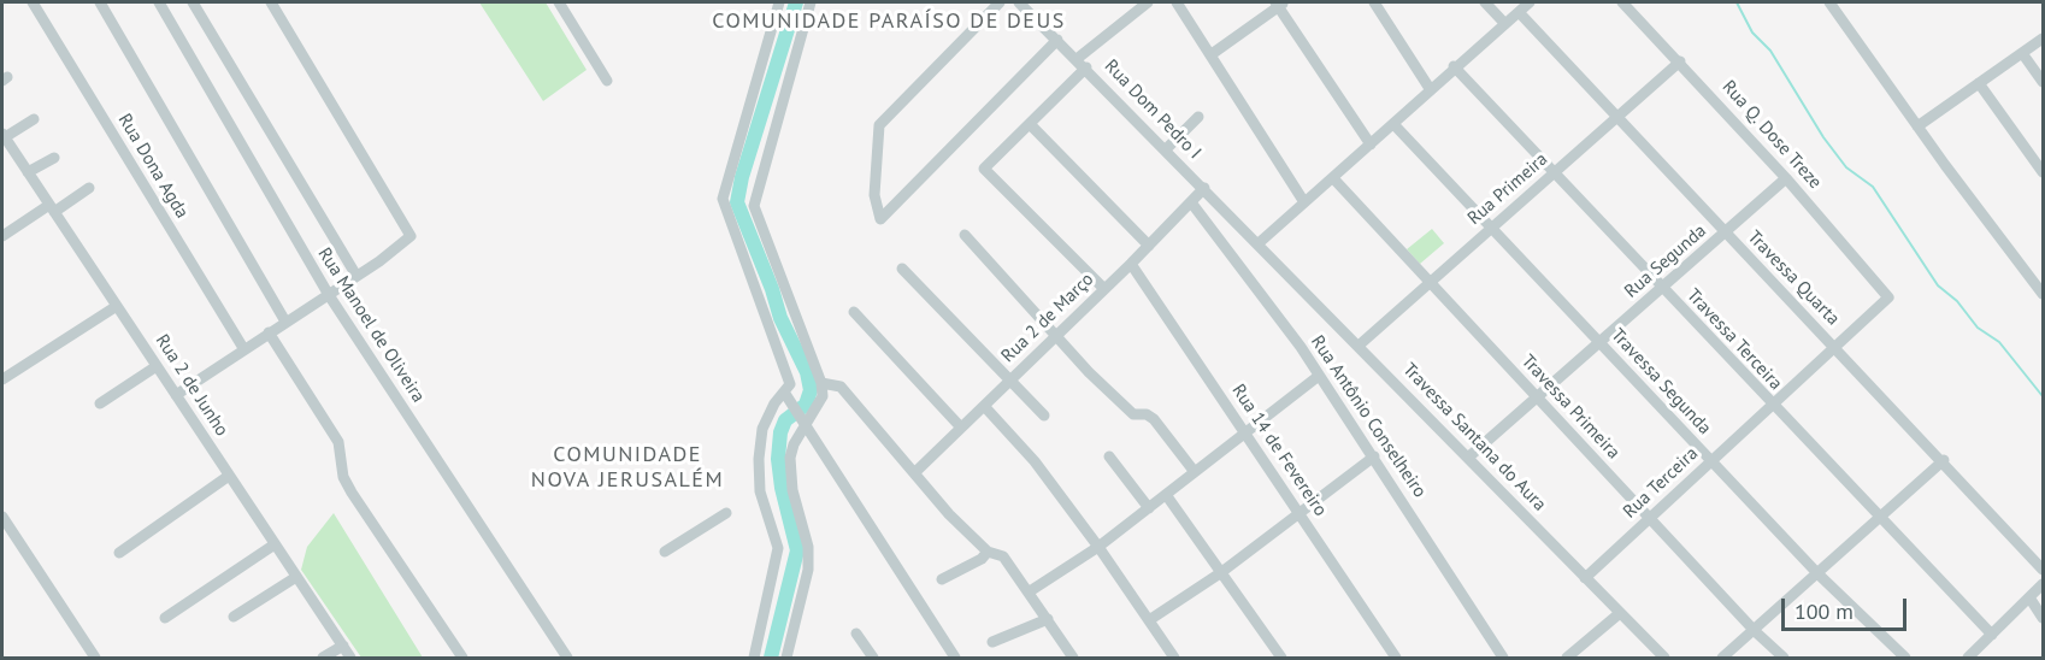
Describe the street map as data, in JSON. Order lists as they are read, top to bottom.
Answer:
{
  "streets": {
    "street": [
      "Rua Dom Pedro I",
      "Rua Q. Dose Treze",
      "Rua Dona Agda",
      "Rua Primeira",
      "Rua Segunda",
      "Travessa Quarta",
      "Rua 2 de Março",
      "Rua Manoel de Oliveira",
      "Travessa Terceira",
      "Travessa Segunda",
      "Rua 2 de Junho",
      "Travessa Primeira",
      "Rua Antônio Conselheiro",
      "Travessa Santana do Aura",
      "Rua 14 de Fevereiro",
      "Rua Terceira"
    ]
  },
  "crossings": [
    ["Rua Dom Pedro I", "Rua 2 de Março"],
    ["Rua Dom Pedro I", "Travessa Santana do Aura"],
    ["Rua Q. Dose Treze", "Rua Primeira"],
    ["Rua Q. Dose Treze", "Rua Segunda"],
    ["Rua Q. Dose Treze", "Rua Terceira"],
    ["Rua Primeira", "Travessa Quarta"],
    ["Rua Primeira", "Travessa Terceira"],
    ["Rua Primeira", "Travessa Segunda"],
    ["Rua Primeira", "Travessa Primeira"],
    ["Rua Primeira", "Travessa Santana do Aura"],
    ["Rua Segunda", "Travessa Quarta"],
    ["Rua Segunda", "Travessa Terceira"],
    ["Rua Segunda", "Travessa Segunda"],
    ["Rua Segunda", "Travessa Primeira"],
    ["Rua Segunda", "Travessa Santana do Aura"],
    ["Travessa Quarta", "Rua Terceira"],
    ["Rua 2 de Março", "Rua Antônio Conselheiro"],
    ["Rua 2 de Março", "Rua 14 de Fevereiro"],
    ["Travessa Terceira", "Rua Terceira"],
    ["Travessa Segunda", "Rua Terceira"],
    ["Travessa Primeira", "Rua Terceira"],
    ["Travessa Santana do Aura", "Rua Terceira"]
  ],
  "districts": ["COMUNIDADE PARAÍSO DE DEUS", "COMUNIDADE NOVA JERUSALÉM"],
  "scale_bar": "100 m"
}
